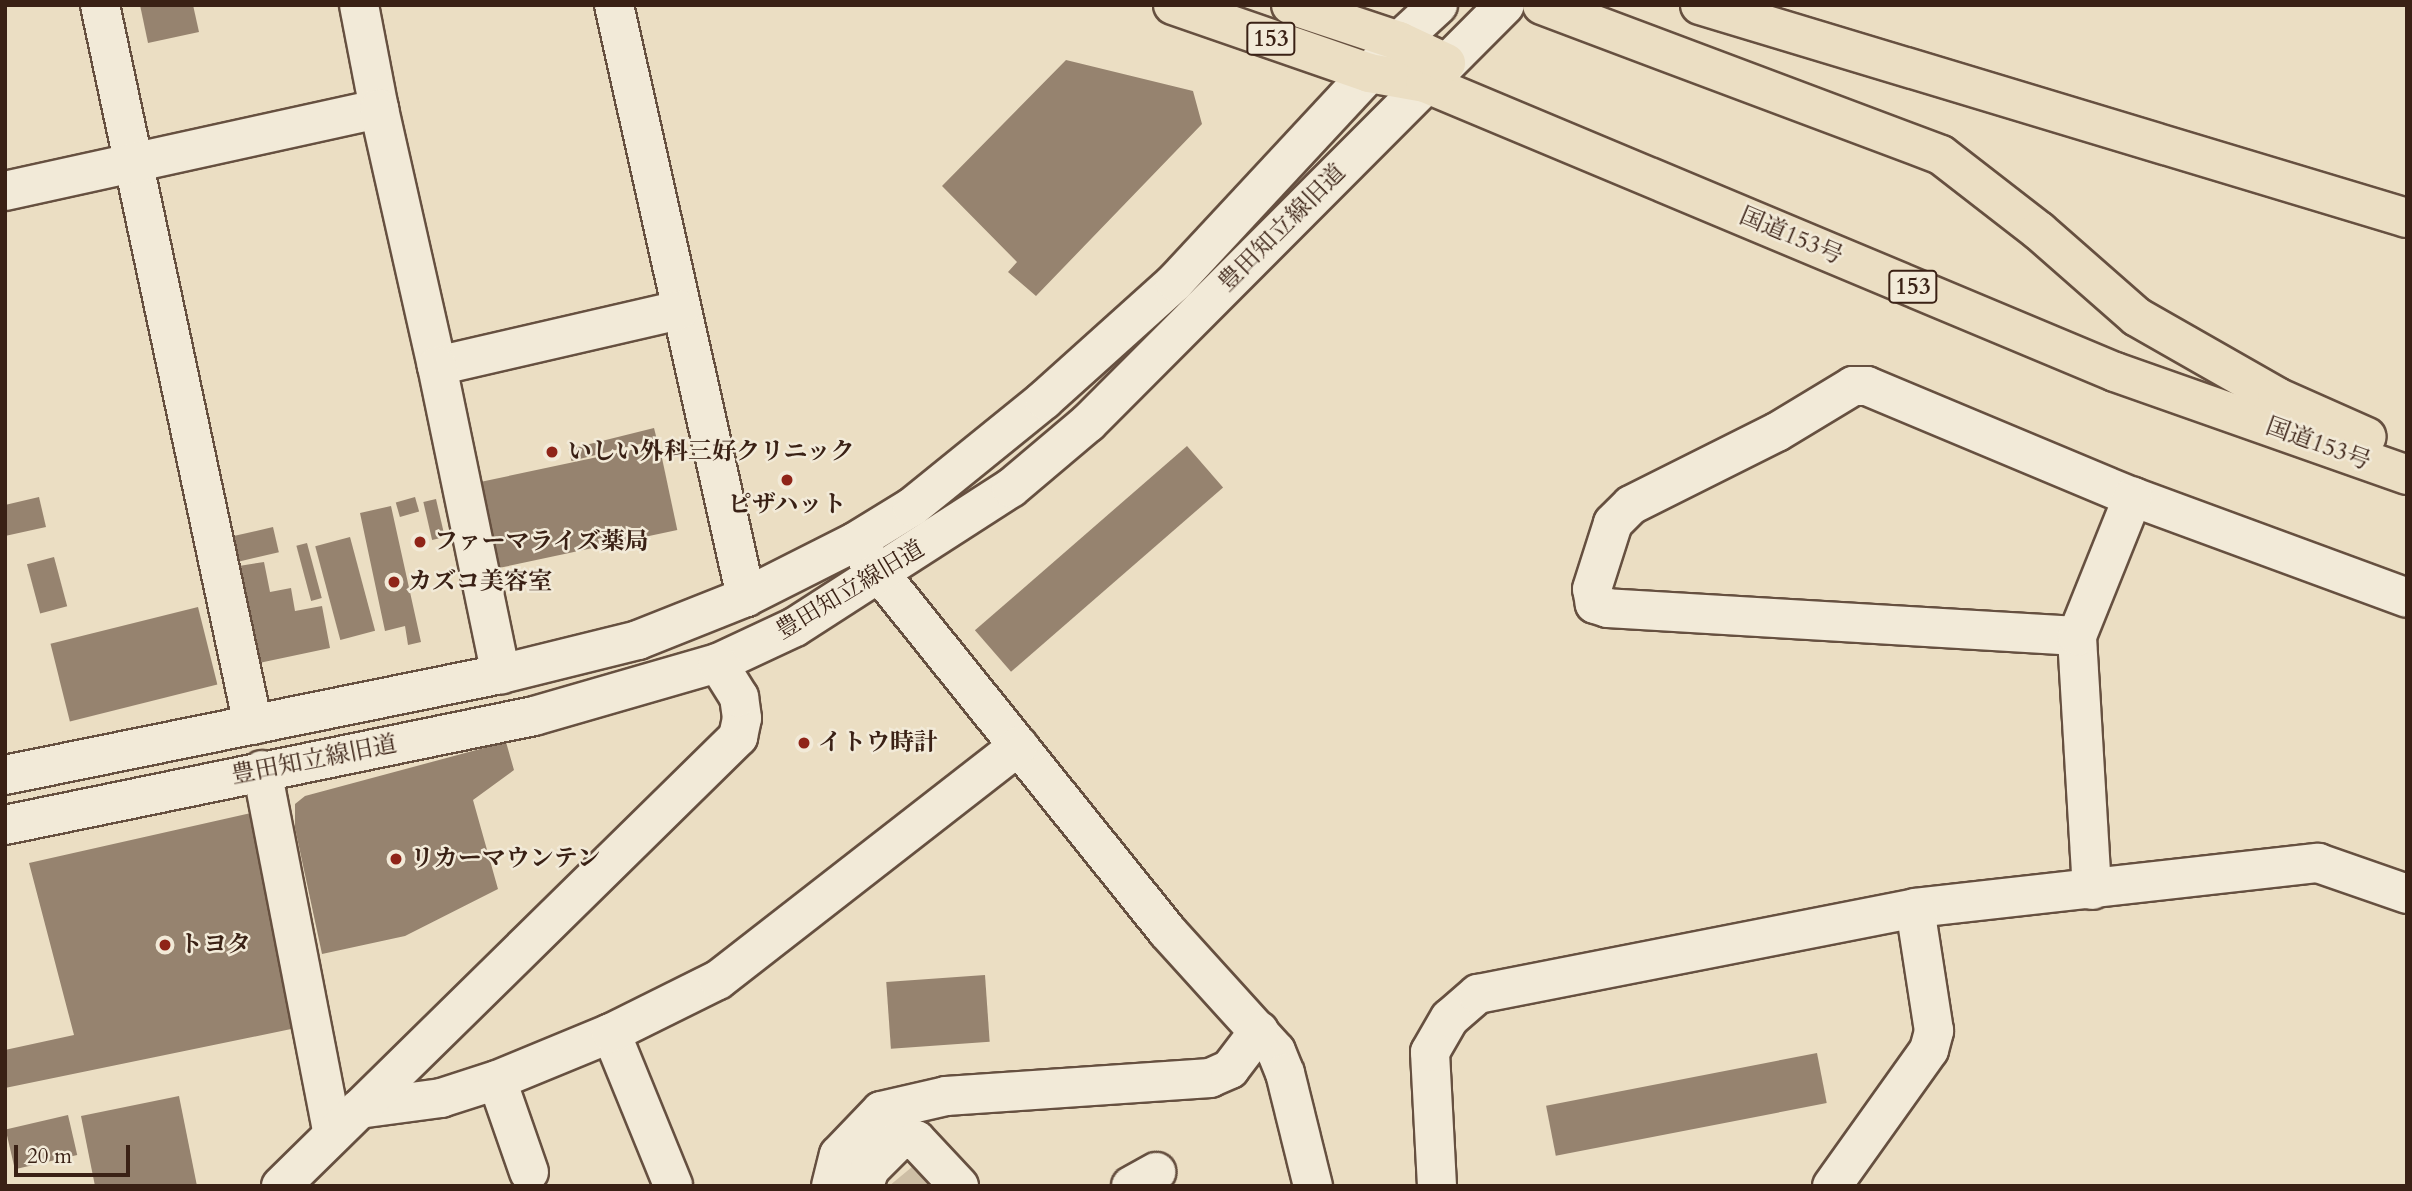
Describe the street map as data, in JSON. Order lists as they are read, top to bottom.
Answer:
{
  "streets": {
    "highway": ["153", "国道153号"],
    "street": ["豊田知立線旧道"]
  },
  "crossings": [
    ["153", "豊田知立線旧道"],
    ["153", "国道153号"],
    ["豊田知立線旧道", "国道153号"]
  ],
  "places": [
    "いしい外科三好クリニック",
    "ピザハット",
    "ファーマライズ薬局",
    "カズコ美容室",
    "イトウ時計",
    "リカーマウンテン",
    "トヨタ"
  ],
  "scale_bar": "20 m"
}
